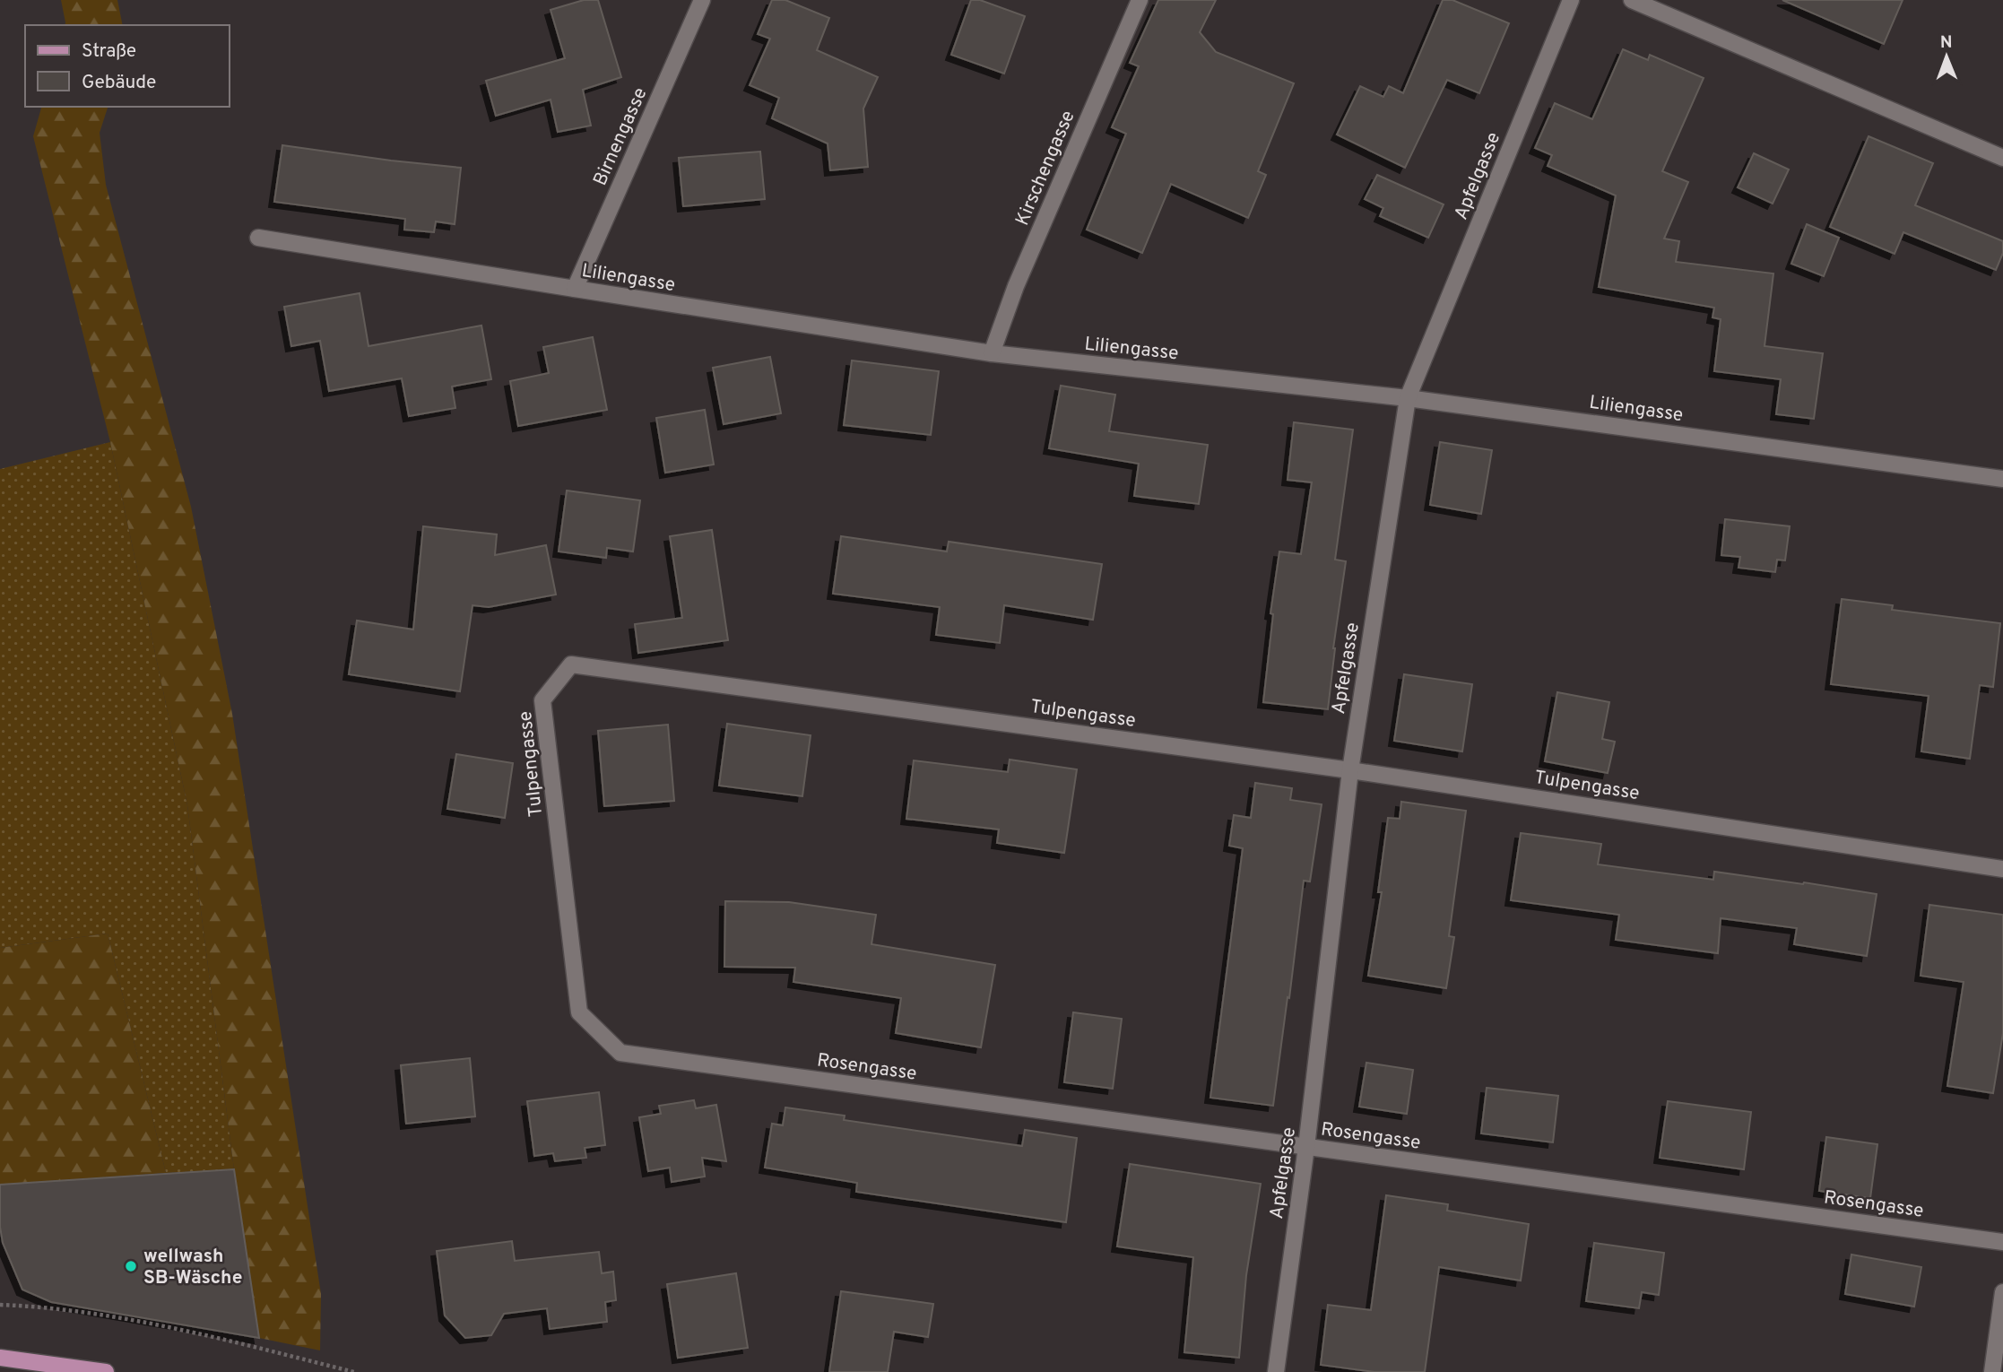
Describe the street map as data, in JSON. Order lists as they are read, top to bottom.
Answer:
{
  "streets": {
    "street": [
      "Birnengasse",
      "Kirschengasse",
      "Apfelgasse",
      "Liliengasse",
      "Tulpengasse",
      "Rosengasse"
    ]
  },
  "crossings": [
    ["Birnengasse", "Liliengasse"],
    ["Kirschengasse", "Liliengasse"],
    ["Apfelgasse", "Liliengasse"],
    ["Apfelgasse", "Tulpengasse"],
    ["Apfelgasse", "Rosengasse"],
    ["Tulpengasse", "Rosengasse"]
  ],
  "places": ["wellwash SB-Wäsche"],
  "legend": ["Straße", "Gebäude"],
  "north": "top"
}
